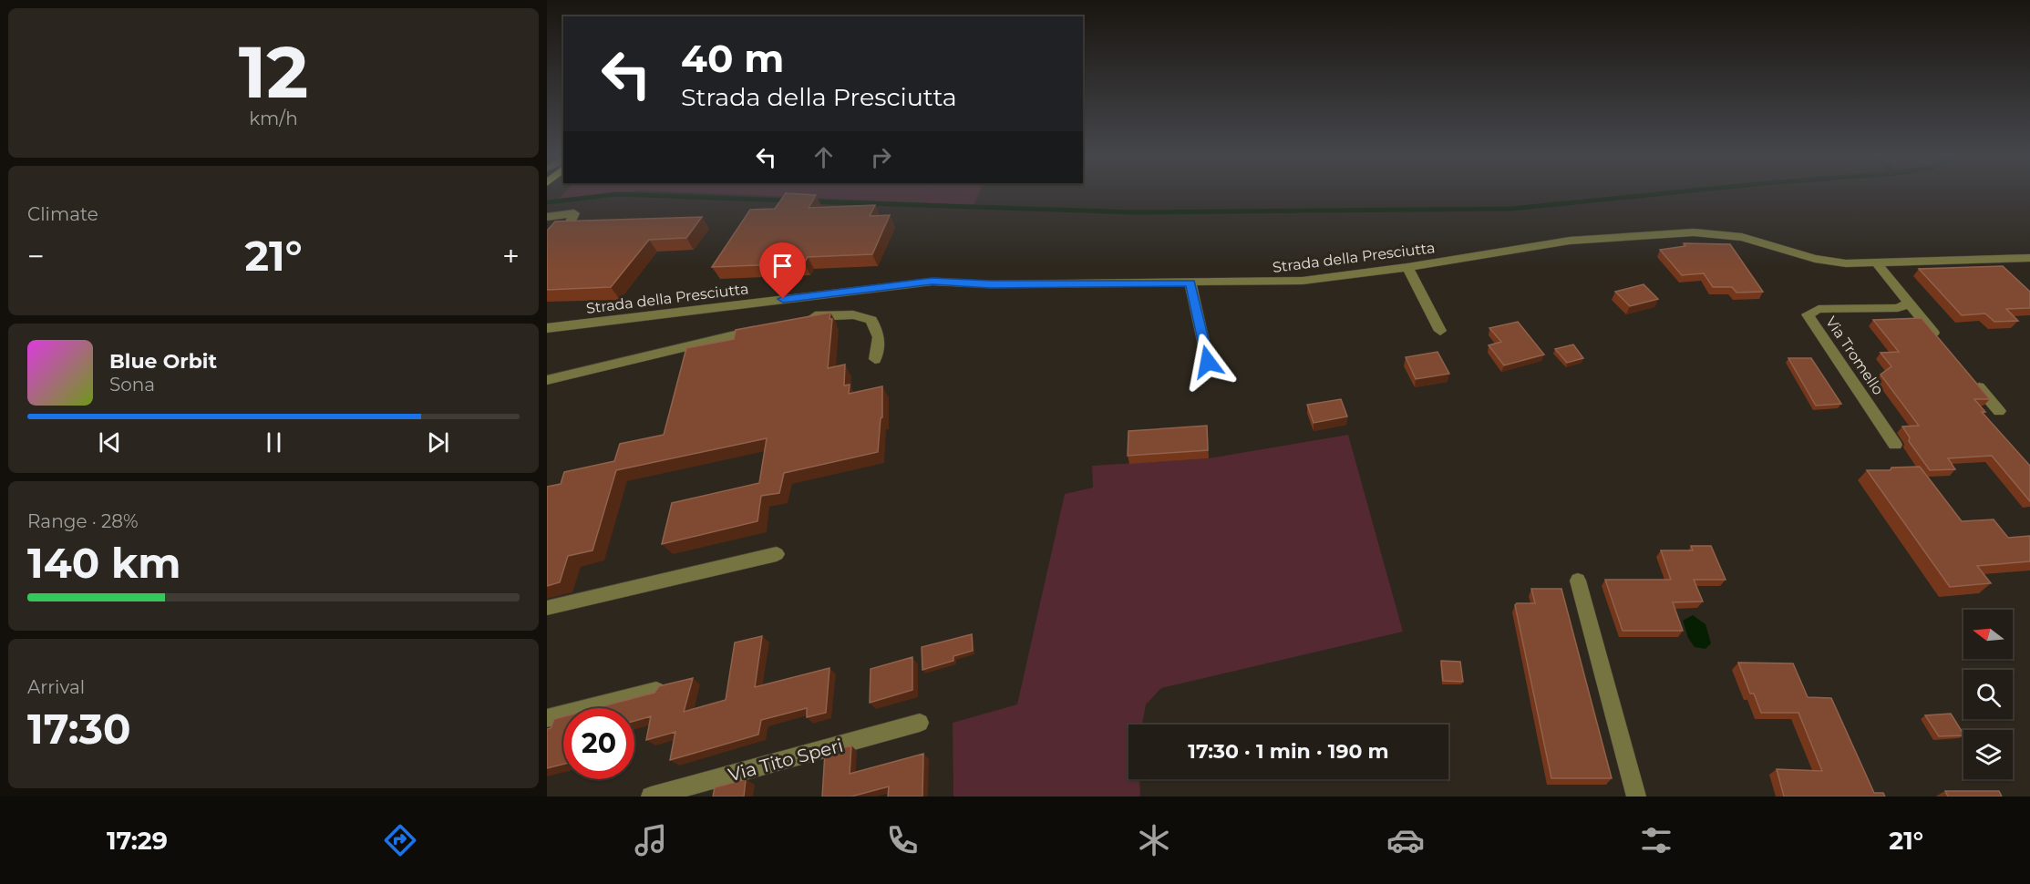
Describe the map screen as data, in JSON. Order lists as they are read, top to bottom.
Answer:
{
  "streets": {
    "street": ["Strada della Presciutta", "Via Tromello", "Via Tito Speri"]
  },
  "north": "left",
  "page": {
    "tile": [
      ["12", "km/h"],
      "Climate",
      ["Range · 28%", "140 km"],
      ["Arrival", "17:30"]
    ],
    "turn": ["40 m", "Strada della Presciutta"],
    "heat": ["−", "21°", "+"],
    "song": ["Blue Orbit", "Sona"],
    "limit": "20",
    "trip": "17:30 · 1 min · 190 m",
    "tabs": ["17:29", "21°"]
  }
}
